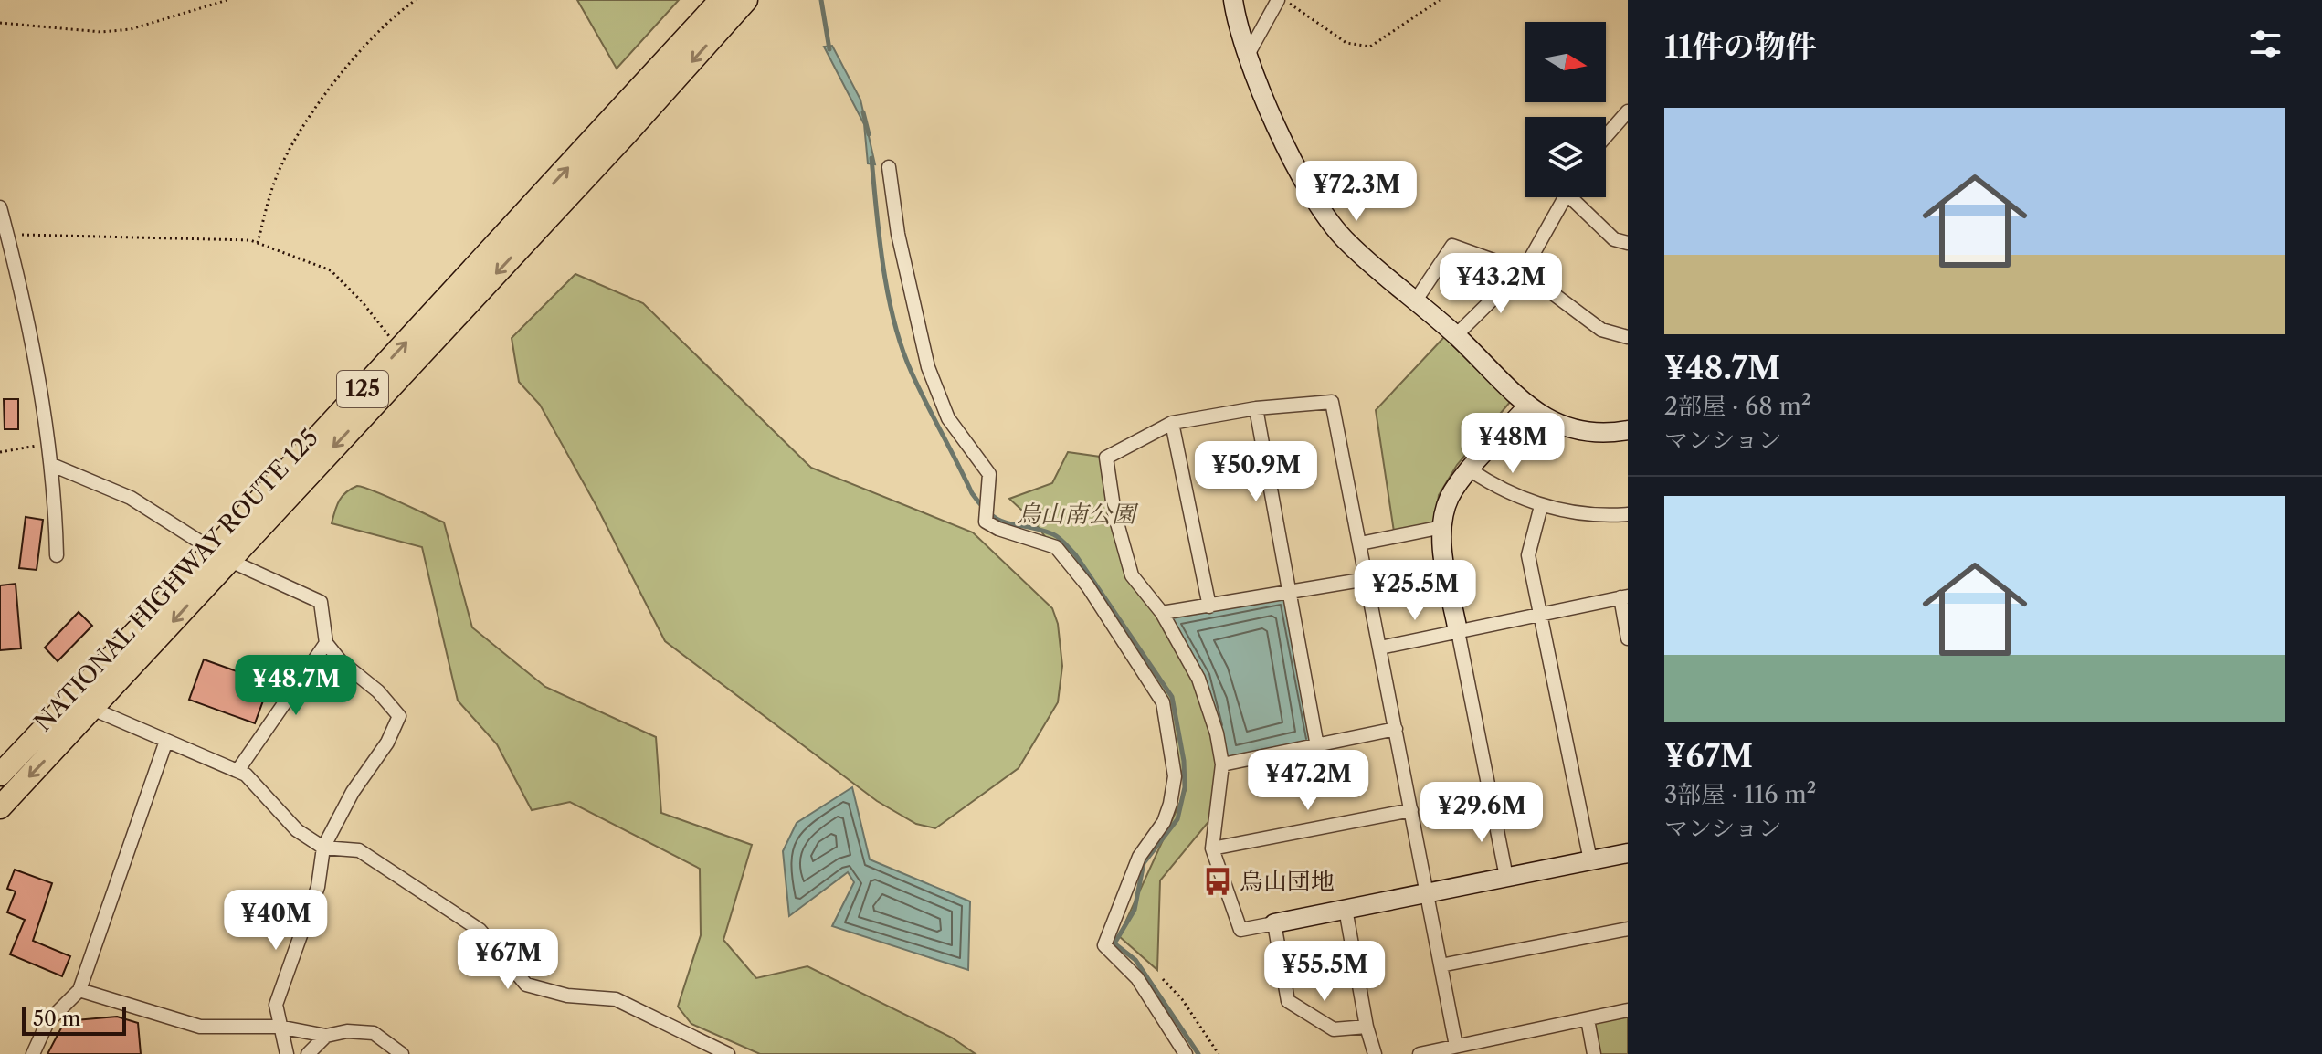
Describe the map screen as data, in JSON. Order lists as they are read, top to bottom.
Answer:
{
  "streets": {
    "highway": ["125", "NATIONAL HIGHWAY ROUTE 125"]
  },
  "parks": ["烏山南公園"],
  "places": {
    "bus stop": ["烏山団地"]
  },
  "scale_bar": "50 m",
  "north": "right",
  "page": {
    "heading": "11件の物件",
    "list": [
      {
        "name": "¥48.7M",
        "note": "2部屋 · 68 m² · マンション"
      },
      {
        "name": "¥67M",
        "note": "3部屋 · 116 m² · マンション"
      }
    ],
    "price": [
      "¥72.3M",
      "¥43.2M",
      "¥48M",
      "¥50.9M",
      "¥25.5M",
      "¥48.7M",
      "¥47.2M",
      "¥29.6M",
      "¥40M",
      "¥67M",
      "¥55.5M"
    ],
    "scale": "50 m"
  }
}
